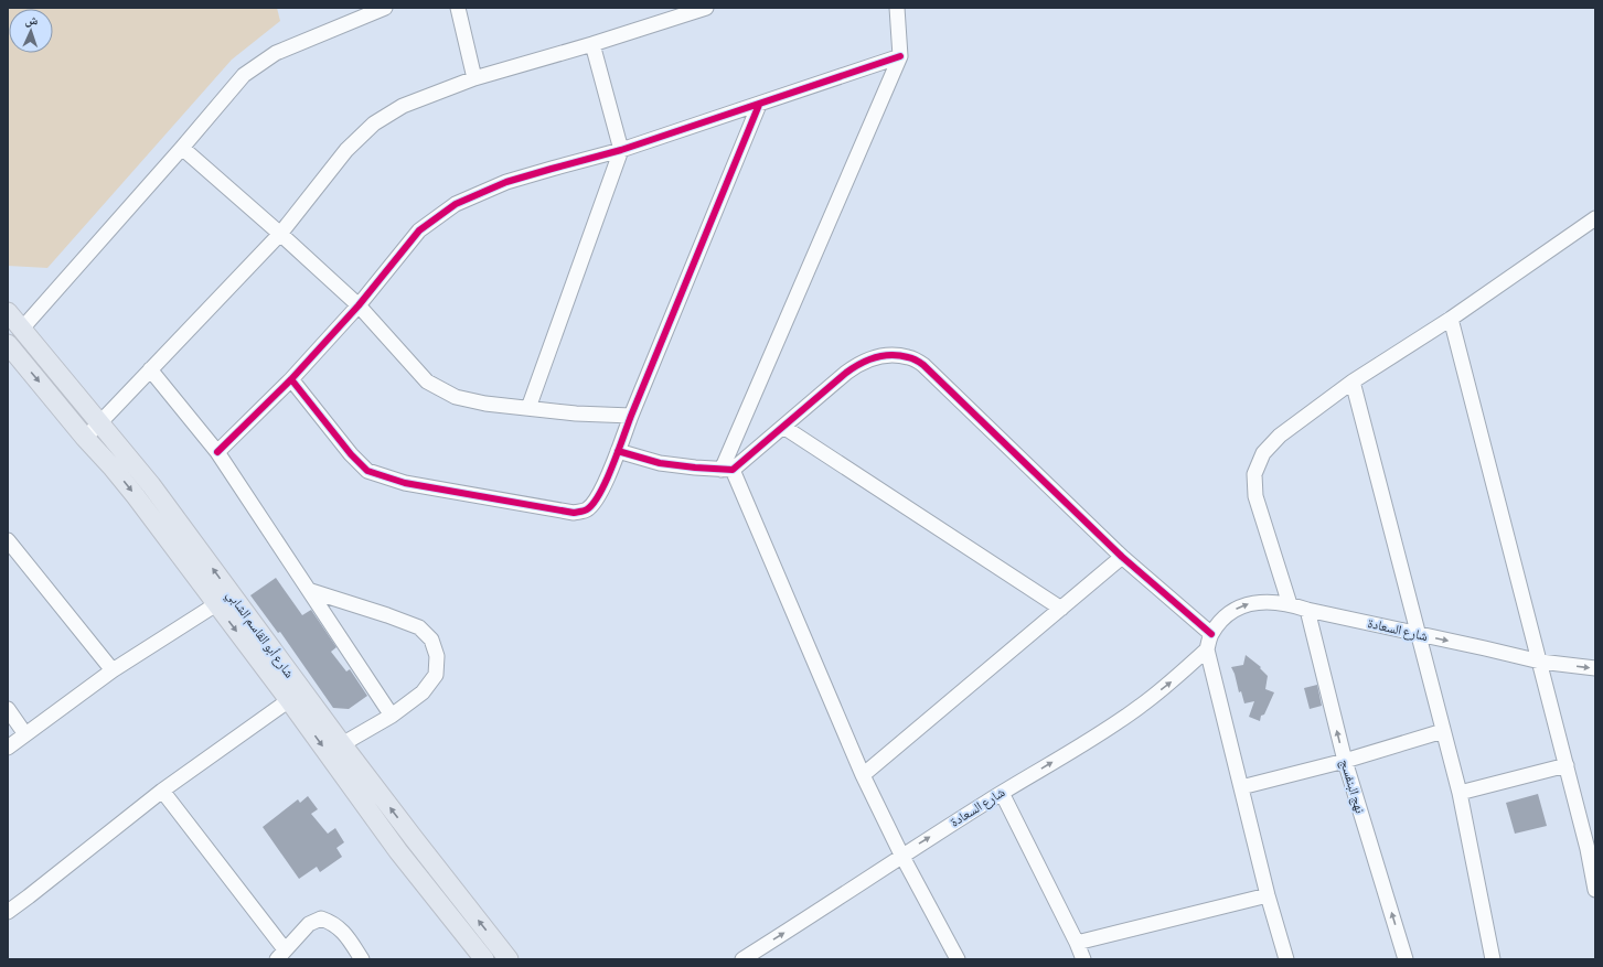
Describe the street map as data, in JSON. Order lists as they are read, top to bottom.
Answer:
{
  "streets": {
    "main road": ["شارع أبو القاسم الشابي"],
    "street": ["شارع السعادة", "نهج البنفسج"]
  },
  "crossings": [
    ["شارع السعادة", "نهج البنفسج"]
  ],
  "north": "top"
}
